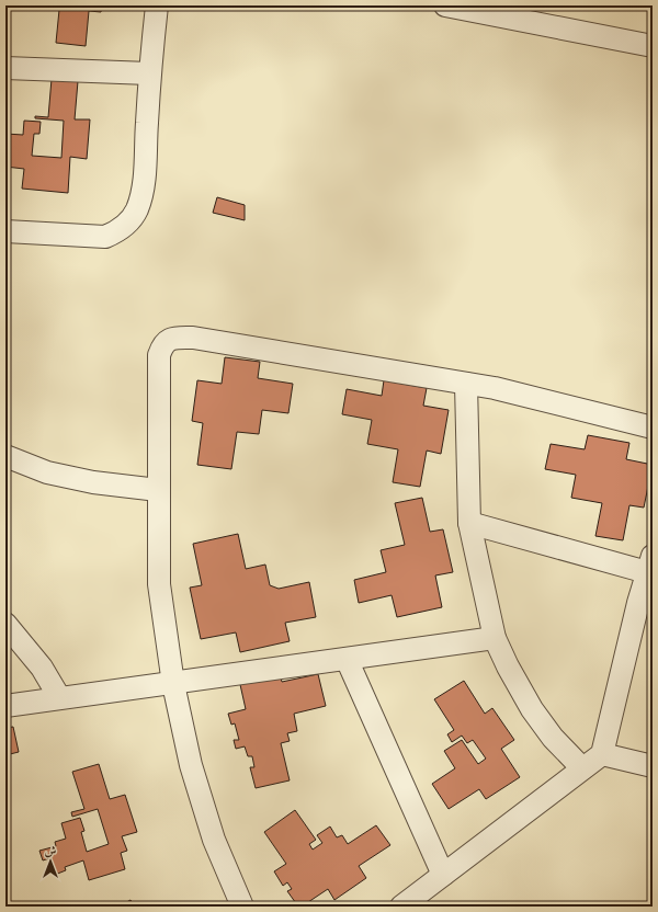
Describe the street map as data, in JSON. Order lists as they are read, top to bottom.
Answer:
{
  "north": "top"
}
